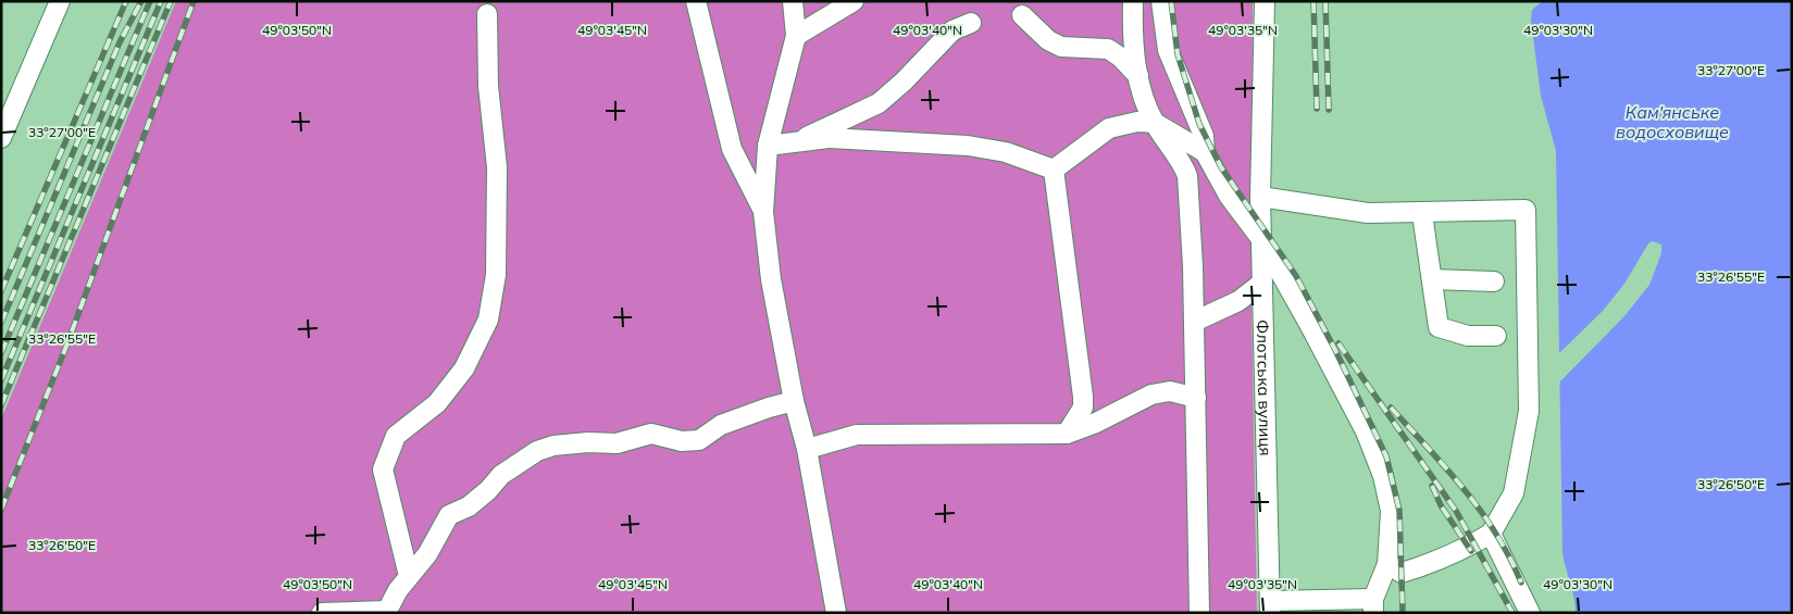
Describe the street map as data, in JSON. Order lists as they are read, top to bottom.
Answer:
{
  "streets": {
    "street": ["Флотська вулиця"]
  },
  "water": ["Кам'янське водосховище"],
  "coordinates": [
    "49°03'50\"N",
    "49°03'45\"N",
    "49°03'40\"N",
    "49°03'35\"N",
    "49°03'30\"N",
    "33°27'00\"E",
    "33°26'55\"E",
    "33°26'50\"E"
  ]
}
